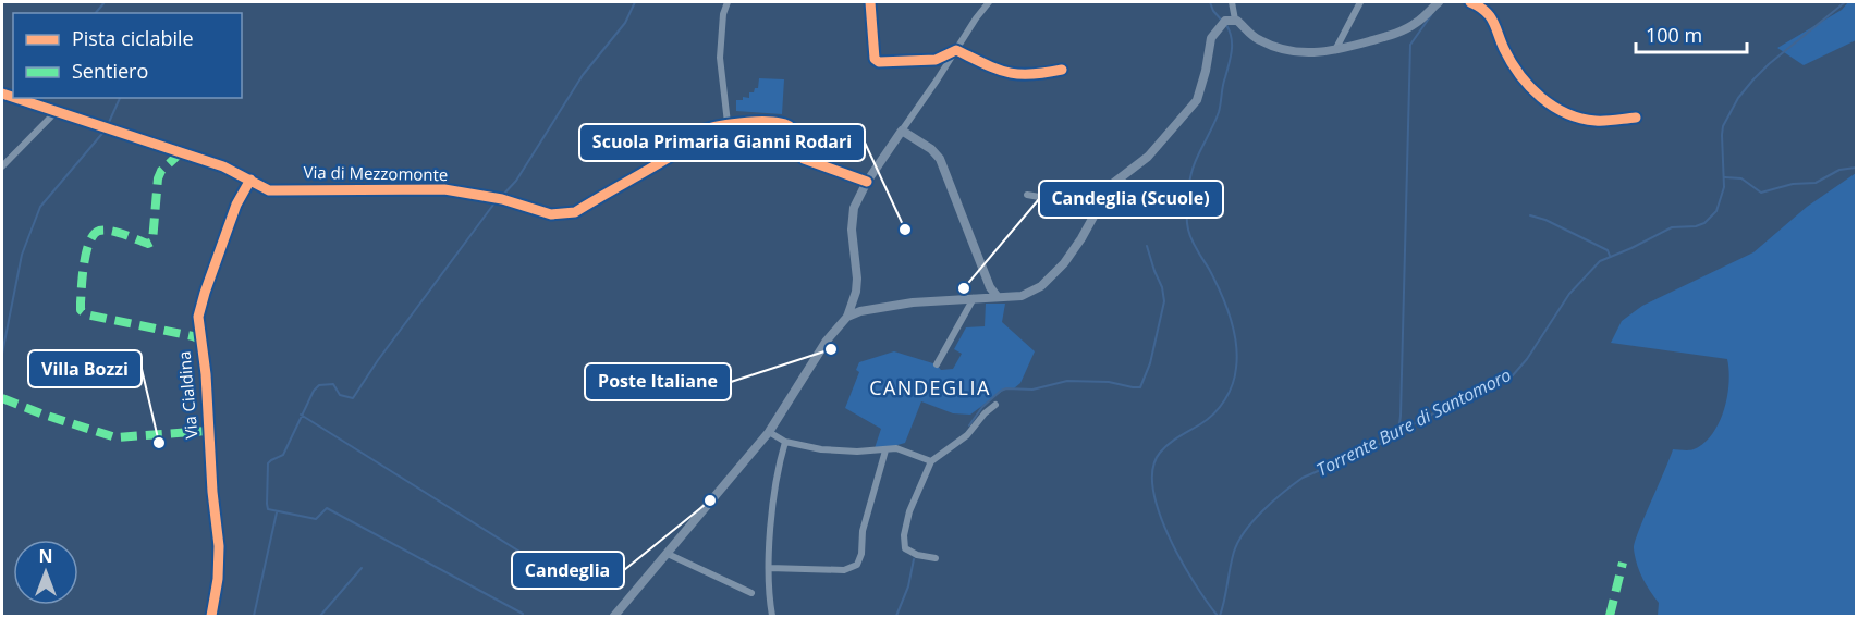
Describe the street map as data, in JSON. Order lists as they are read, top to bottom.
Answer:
{
  "streets": {
    "street": ["Via di Mezzomonte", "Via Cialdina"]
  },
  "crossings": [
    ["Via di Mezzomonte", "Via Cialdina"]
  ],
  "districts": ["CANDEGLIA"],
  "water": ["Torrente Bure di Santomoro"],
  "places": [
    "Scuola Primaria Gianni Rodari",
    "Candeglia (Scuole)",
    "Poste Italiane",
    "Villa Bozzi",
    "Candeglia"
  ],
  "legend": ["Pista ciclabile", "Sentiero"],
  "scale_bar": "100 m",
  "north": "top"
}
